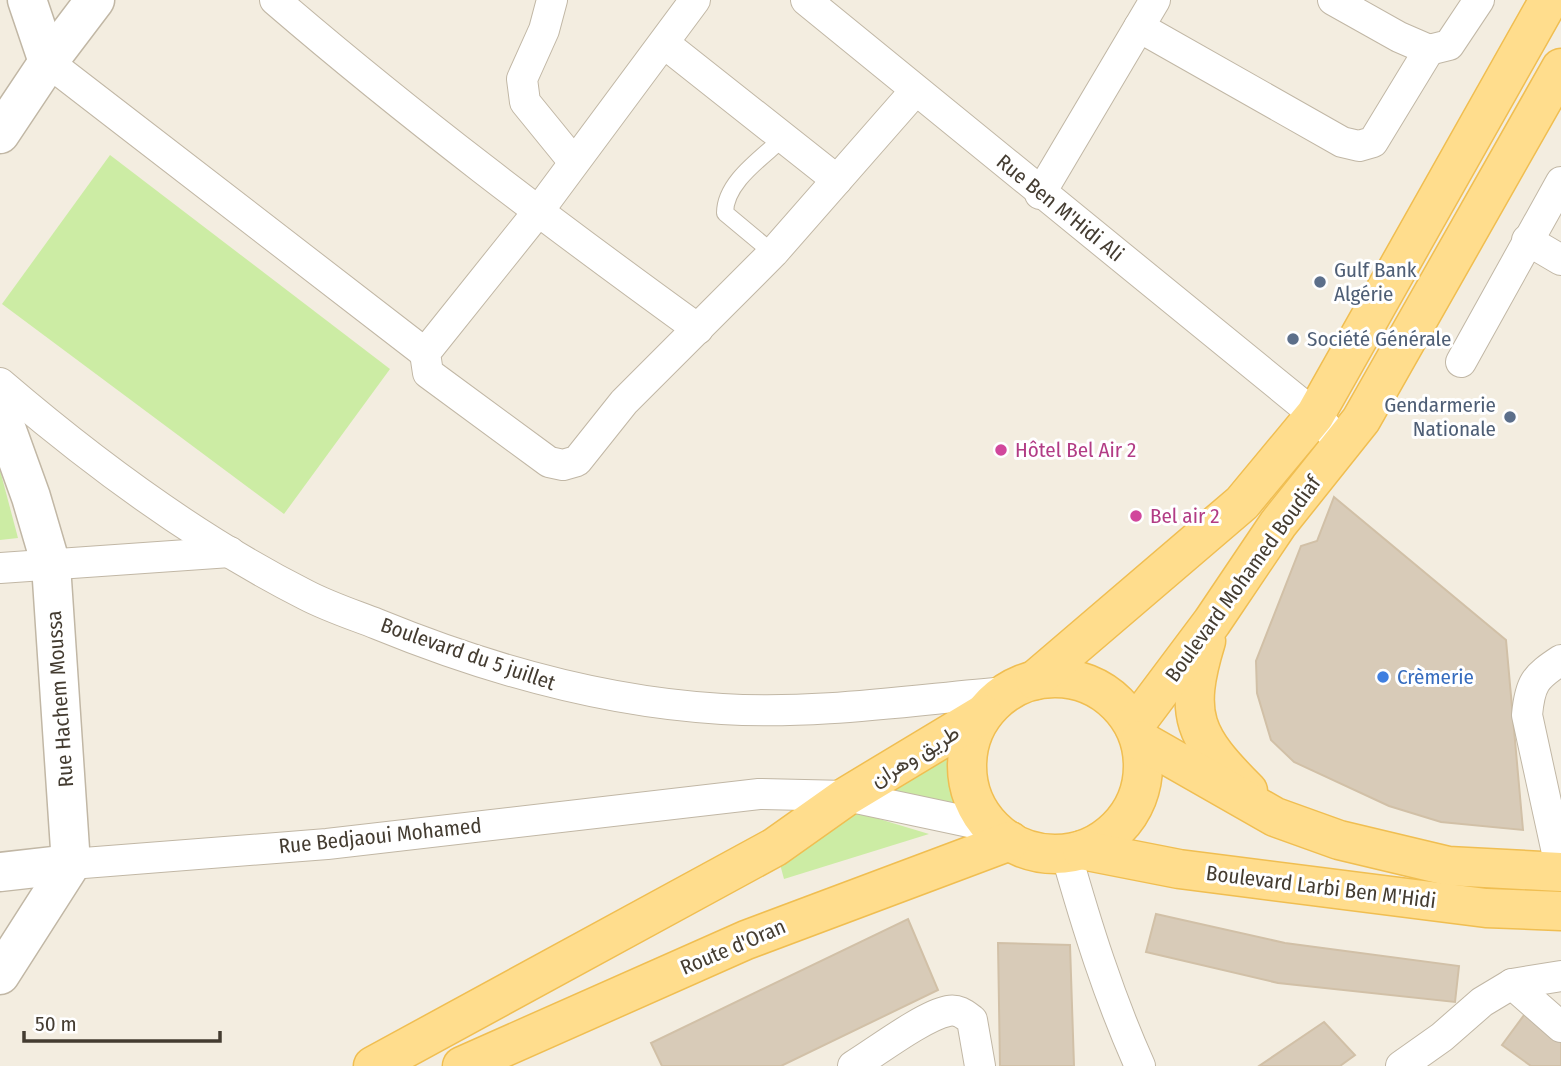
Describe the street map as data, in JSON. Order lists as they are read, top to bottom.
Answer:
{
  "streets": {
    "main road": [
      "Boulevard Mohamed Boudiaf",
      "طريق وهران",
      "Boulevard Larbi Ben M'Hidi",
      "Route d'Oran"
    ],
    "street": [
      "Rue Ben M'Hidi Ali",
      "Boulevard du 5 juillet",
      "Rue Hachem Moussa",
      "Rue Bedjaoui Mohamed"
    ]
  },
  "crossings": [
    ["Rue Ben M'Hidi Ali", "Boulevard Mohamed Boudiaf"],
    ["Boulevard Mohamed Boudiaf", "Boulevard du 5 juillet"],
    ["Boulevard Mohamed Boudiaf", "طريق وهران"],
    ["Boulevard Mohamed Boudiaf", "Rue Bedjaoui Mohamed"],
    ["Boulevard Mohamed Boudiaf", "Boulevard Larbi Ben M'Hidi"],
    ["Boulevard Mohamed Boudiaf", "Route d'Oran"],
    ["Boulevard du 5 juillet", "طريق وهران"],
    ["Boulevard du 5 juillet", "Rue Bedjaoui Mohamed"],
    ["Boulevard du 5 juillet", "Boulevard Larbi Ben M'Hidi"],
    ["Boulevard du 5 juillet", "Route d'Oran"],
    ["Rue Hachem Moussa", "Rue Bedjaoui Mohamed"],
    ["طريق وهران", "Rue Bedjaoui Mohamed"],
    ["طريق وهران", "Boulevard Larbi Ben M'Hidi"],
    ["طريق وهران", "Route d'Oran"],
    ["Rue Bedjaoui Mohamed", "Boulevard Larbi Ben M'Hidi"],
    ["Rue Bedjaoui Mohamed", "Route d'Oran"],
    ["Boulevard Larbi Ben M'Hidi", "Route d'Oran"]
  ],
  "places": [
    "Gulf Bank Algérie",
    "Société Générale",
    "Gendarmerie Nationale",
    "Hôtel Bel Air 2",
    "Bel air 2",
    "Crèmerie"
  ],
  "scale_bar": "50 m"
}
